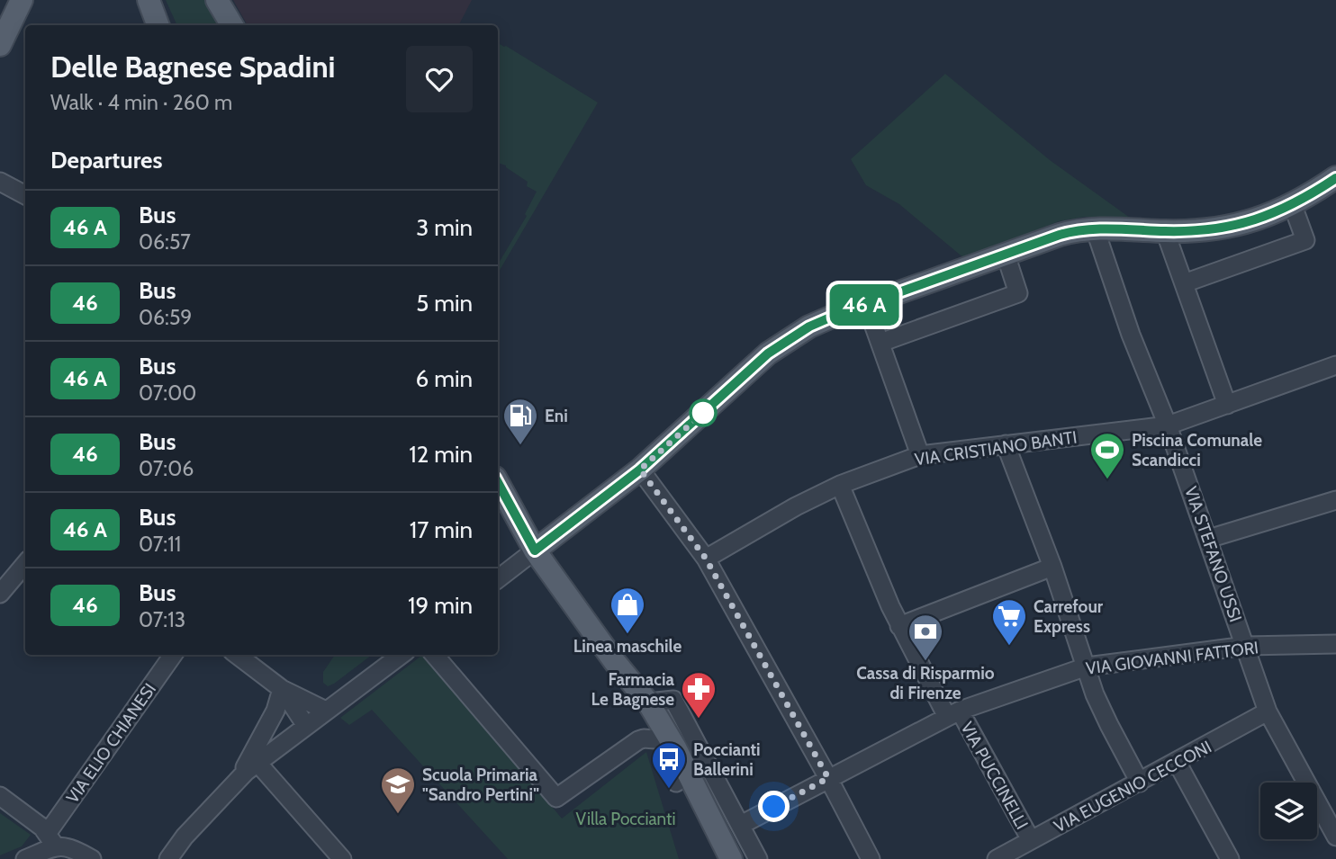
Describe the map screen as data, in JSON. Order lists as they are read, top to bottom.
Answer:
{
  "streets": {
    "street": [
      "VIA CRISTIANO BANTI",
      "VIA STEFANO USSI",
      "VIA GIOVANNI FATTORI",
      "VIA ELIO CHIANESI",
      "VIA PUCCINELLI",
      "VIA EUGENIO CECCONI"
    ]
  },
  "crossings": [
    ["VIA CRISTIANO BANTI", "VIA STEFANO USSI"],
    ["VIA CRISTIANO BANTI", "VIA PUCCINELLI"],
    ["VIA STEFANO USSI", "VIA GIOVANNI FATTORI"],
    ["VIA STEFANO USSI", "VIA EUGENIO CECCONI"],
    ["VIA GIOVANNI FATTORI", "VIA PUCCINELLI"],
    ["VIA PUCCINELLI", "VIA EUGENIO CECCONI"]
  ],
  "parks": ["Villa Poccianti"],
  "places": {
    "fuel station": ["Eni"],
    "sports": ["Piscina Comunale Scandicci"],
    "shop": ["Linea maschile"],
    "supermarket": ["Carrefour Express"],
    "bank": ["Cassa di Risparmio di Firenze"],
    "pharmacy": ["Farmacia Le Bagnese"],
    "bus stop": ["Poccianti Ballerini"],
    "school or university": ["Scuola Primaria \"Sandro Pertini\""]
  },
  "page": {
    "on_map": "46 A",
    "heading": [
      ["Delle Bagnese Spadini", "Walk · 4 min · 260 m"],
      "Departures"
    ],
    "list": [
      {
        "mark": "46 A",
        "name": "Bus",
        "note": "06:57",
        "value": "3 min"
      },
      {
        "mark": "46",
        "name": "Bus",
        "note": "06:59",
        "value": "5 min"
      },
      {
        "mark": "46 A",
        "name": "Bus",
        "note": "07:00",
        "value": "6 min"
      },
      {
        "mark": "46",
        "name": "Bus",
        "note": "07:06",
        "value": "12 min"
      },
      {
        "mark": "46 A",
        "name": "Bus",
        "note": "07:11",
        "value": "17 min"
      },
      {
        "mark": "46",
        "name": "Bus",
        "note": "07:13",
        "value": "19 min"
      }
    ]
  }
}
